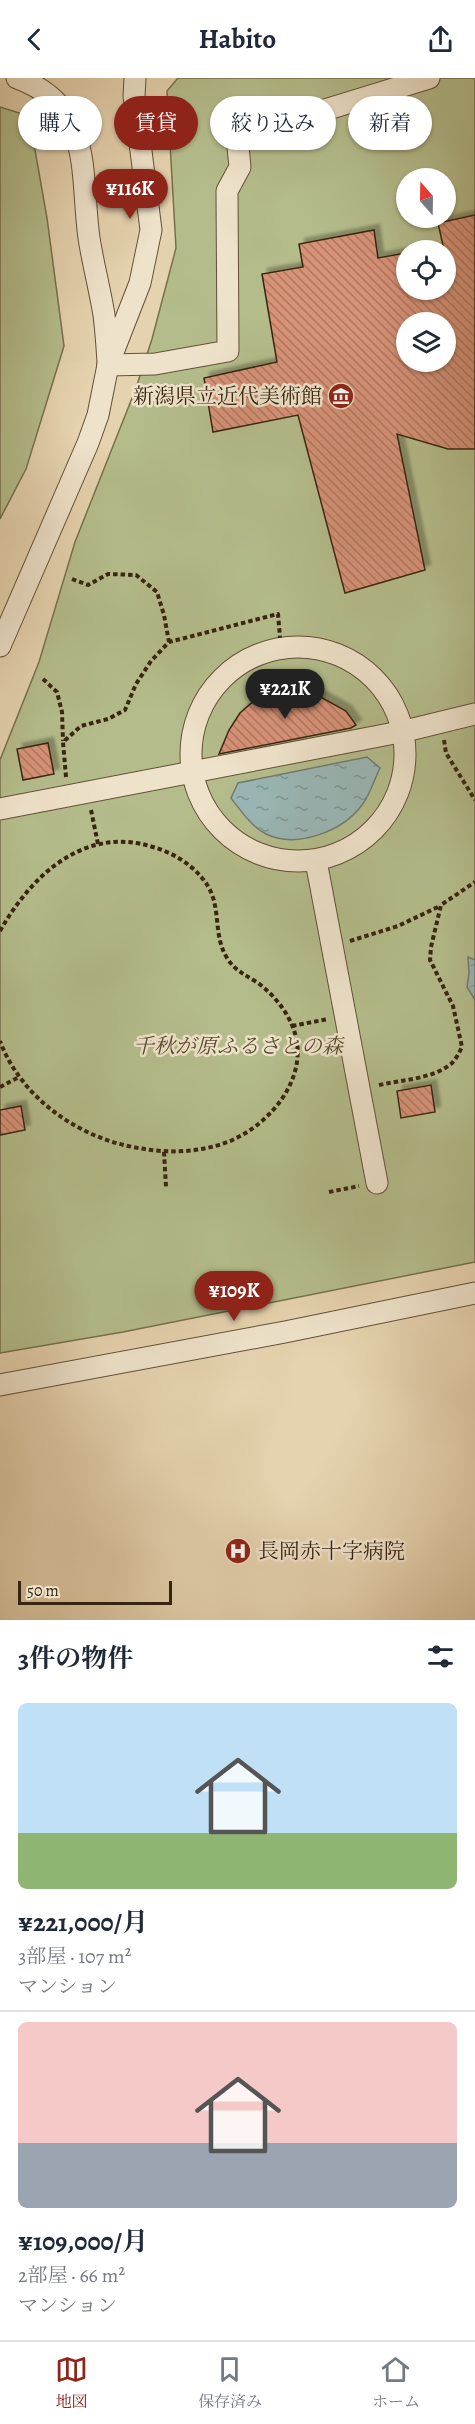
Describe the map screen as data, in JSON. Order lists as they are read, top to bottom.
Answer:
{
  "parks": ["千秋が原ふるさとの森"],
  "places": {
    "museum": ["新潟県立近代美術館"],
    "hospital": ["長岡赤十字病院"]
  },
  "scale_bar": "50 m",
  "north": "top",
  "page": {
    "header": "Habito",
    "chip": [
      "購入",
      "賃貸",
      "絞り込み",
      "新着"
    ],
    "price": ["¥116K", "¥221K", "¥109K"],
    "scale": "50 m",
    "heading": "3件の物件",
    "list": [
      {
        "name": "¥221,000/月",
        "note": "3部屋 · 107 m² · マンション"
      },
      {
        "name": "¥109,000/月",
        "note": "2部屋 · 66 m² · マンション"
      }
    ],
    "tabs": ["地図", "保存済み", "ホーム"]
  }
}
